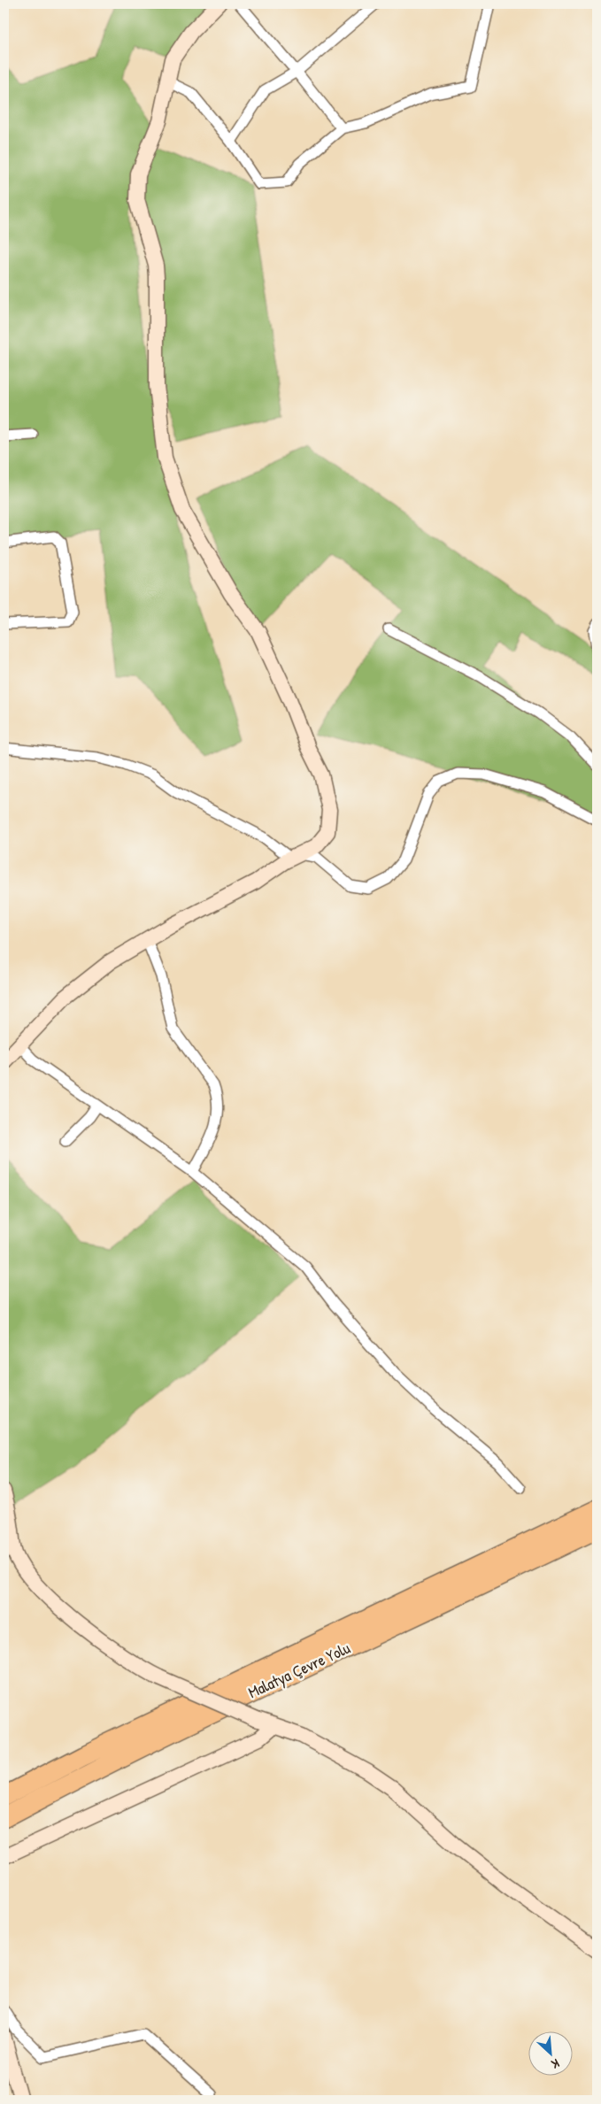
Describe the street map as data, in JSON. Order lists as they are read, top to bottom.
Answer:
{
  "streets": {
    "highway": ["Malatya Çevre Yolu"]
  },
  "north": "bottom right"
}
